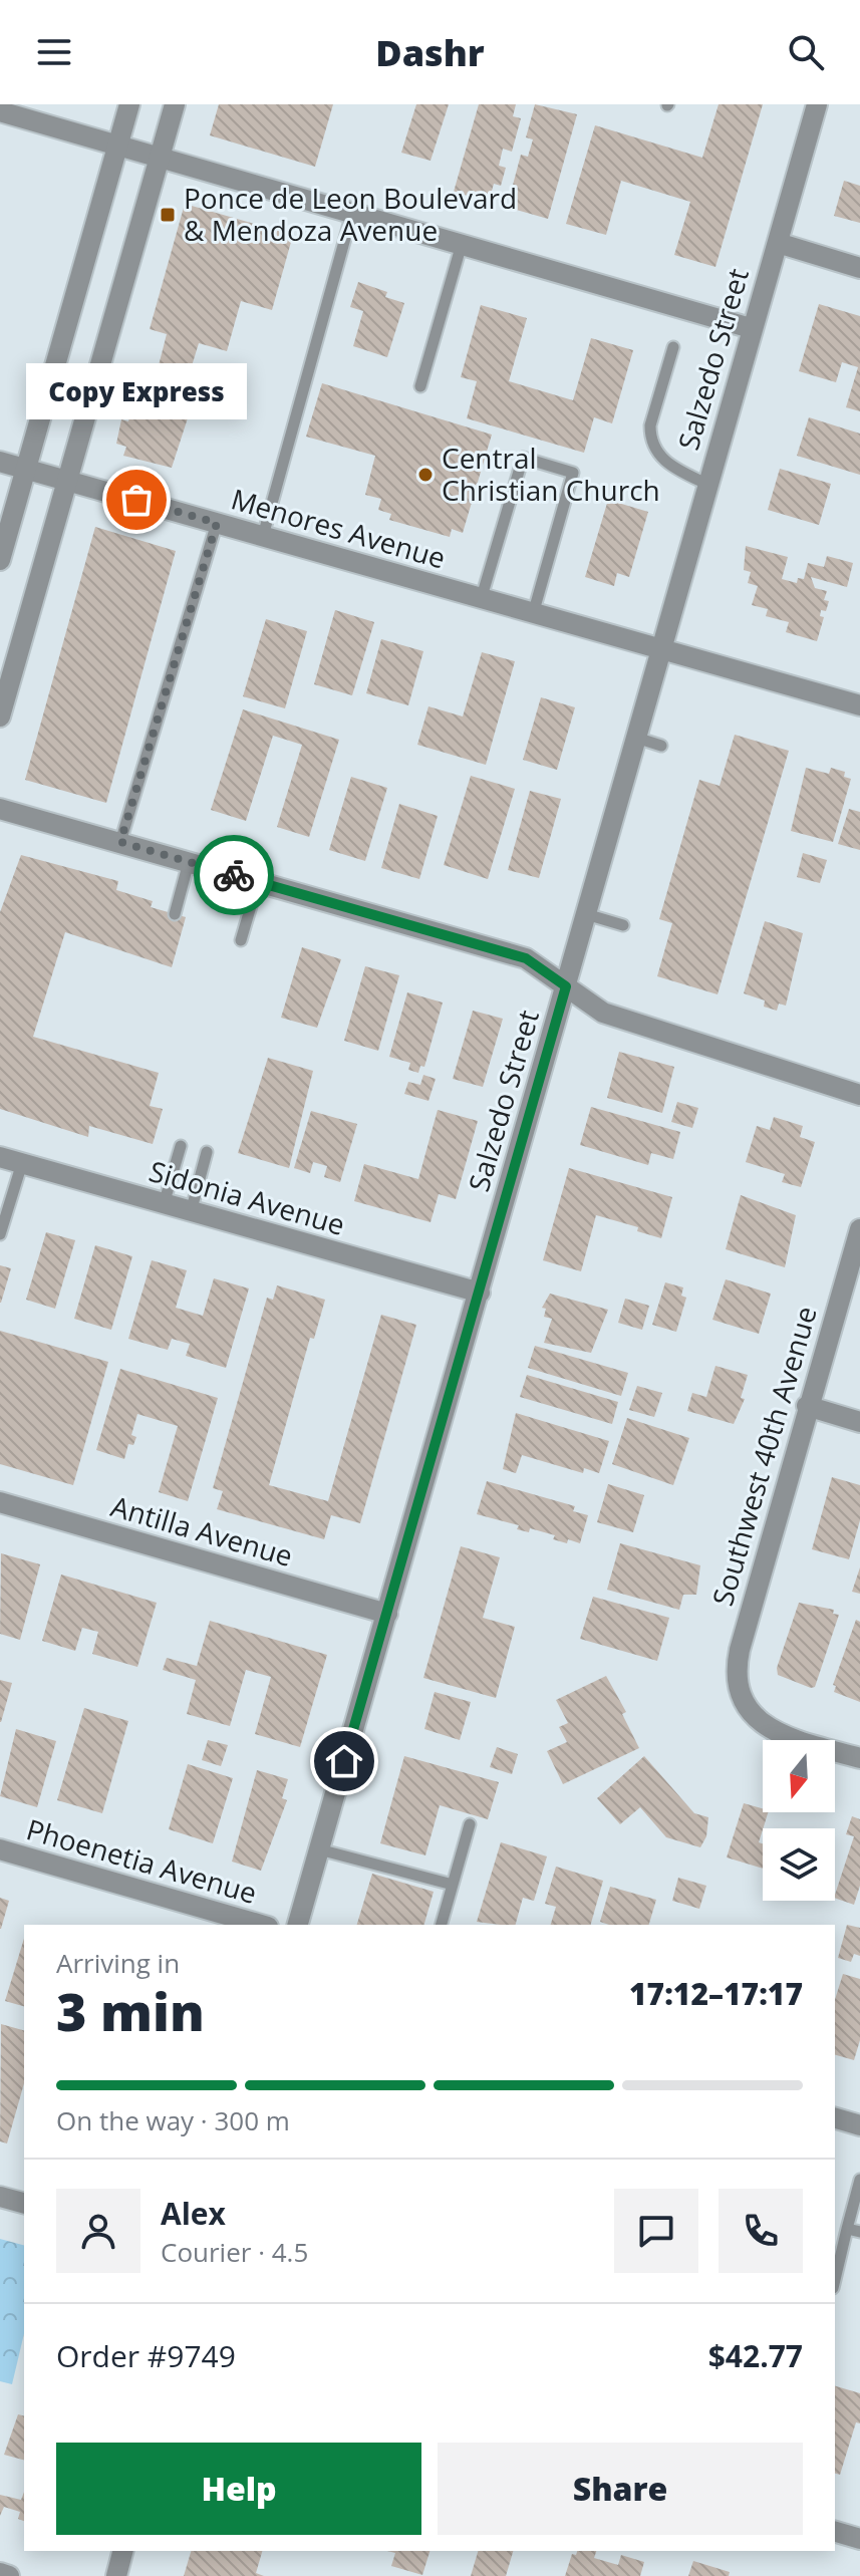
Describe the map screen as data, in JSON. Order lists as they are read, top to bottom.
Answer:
{
  "streets": {
    "street": [
      "Salzedo Street",
      "Menores Avenue",
      "Sidonia Avenue",
      "Southwest 40th Avenue",
      "Antilla Avenue",
      "Phoenetia Avenue"
    ]
  },
  "crossings": [
    ["Salzedo Street", "Menores Avenue"],
    ["Salzedo Street", "Sidonia Avenue"],
    ["Salzedo Street", "Antilla Avenue"]
  ],
  "places": {
    "transit": ["Ponce de Leon Boulevard & Mendoza Avenue"],
    "other": ["Central Christian Church", "Copy Express"]
  },
  "north": "bottom",
  "page": {
    "header": "Dashr",
    "bubble": "Copy Express",
    "heading": ["3 min", "Arriving in", "17:12–17:17"],
    "panel": [
      "Alex",
      "Courier · 4.5",
      "Order #9749",
      "$42.77"
    ],
    "bar": "On the way · 300 m",
    "buttons": ["Help", "Share"]
  }
}
